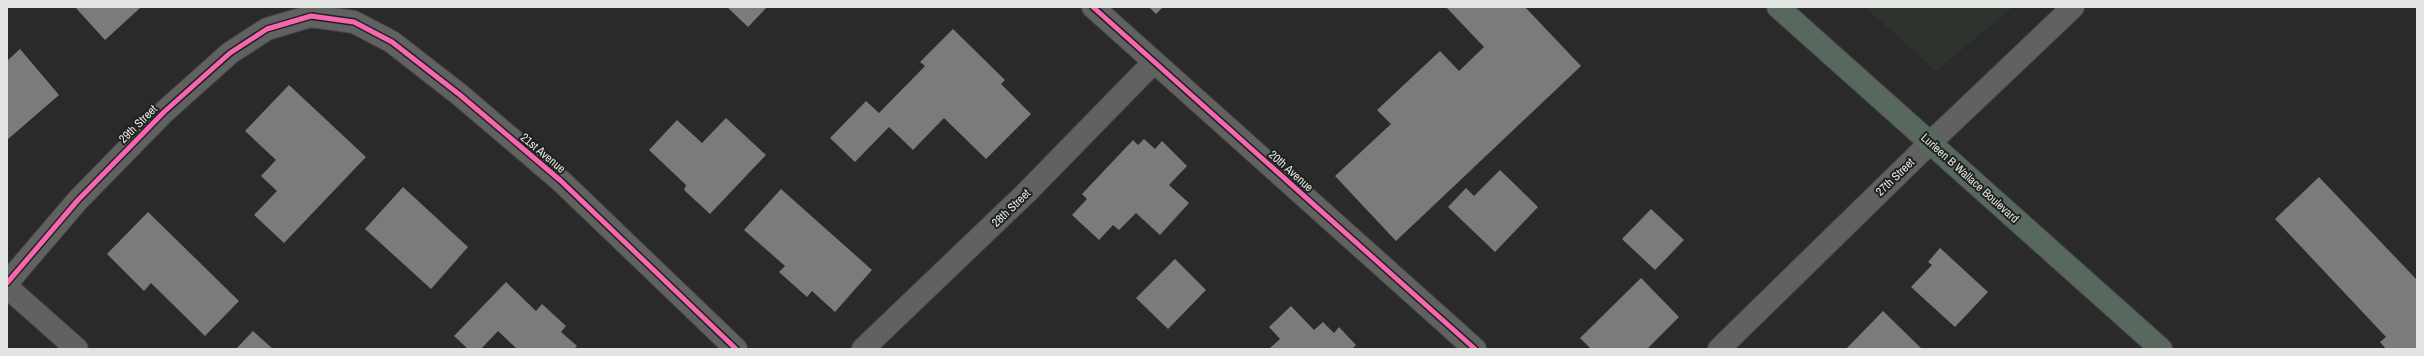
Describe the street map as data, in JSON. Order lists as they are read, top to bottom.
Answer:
{
  "streets": {
    "highway": ["Lurleen B Wallace Boulevard"],
    "street": [
      "29th Street",
      "21st Avenue",
      "20th Avenue",
      "27th Street",
      "28th Street"
    ]
  },
  "crossings": [
    ["29th Street", "21st Avenue"],
    ["20th Avenue", "28th Street"],
    ["27th Street", "Lurleen B Wallace Boulevard"]
  ]
}
